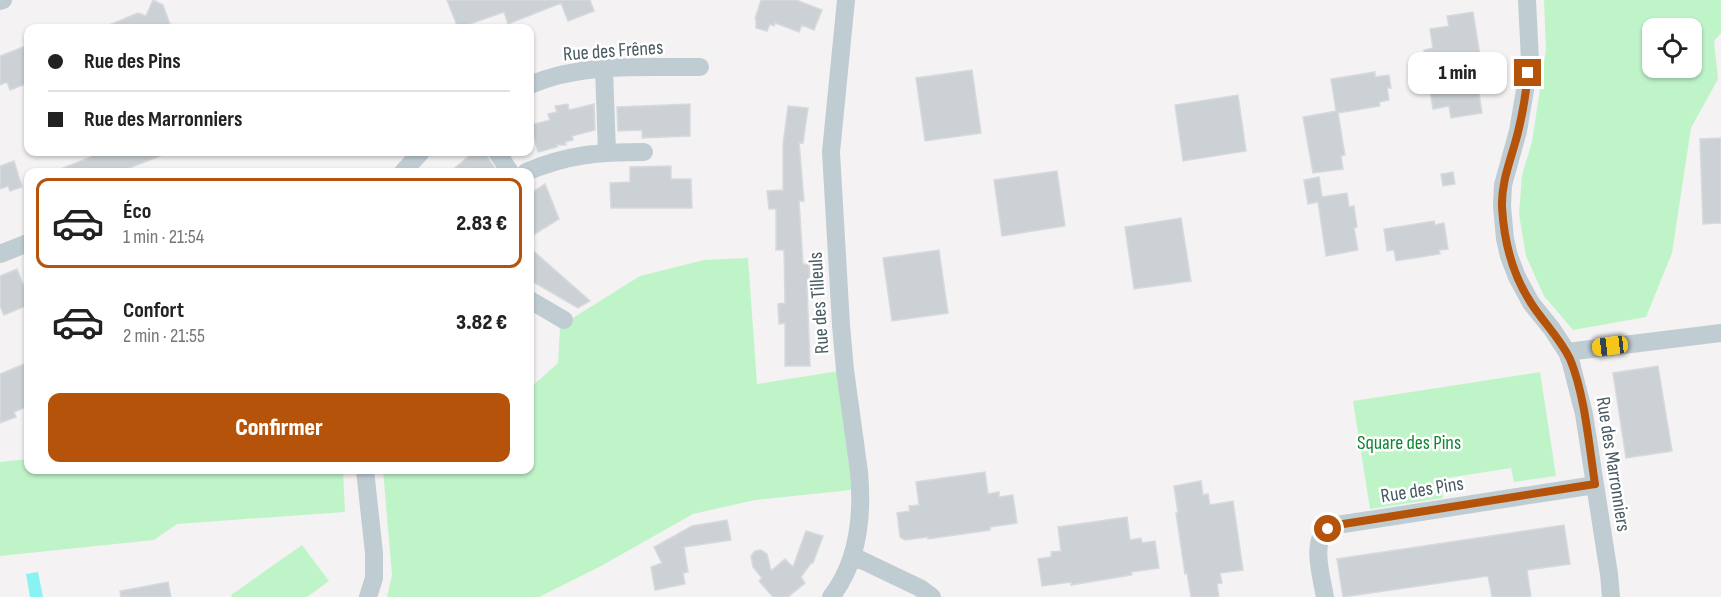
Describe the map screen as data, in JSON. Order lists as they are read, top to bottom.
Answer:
{
  "streets": {
    "street": [
      "Rue des Frênes",
      "Rue des Tilleuls",
      "Rue des Marronniers",
      "Rue des Pins"
    ]
  },
  "crossings": [
    ["Rue des Marronniers", "Rue des Pins"]
  ],
  "parks": ["Square des Pins"],
  "page": {
    "banner": ["Rue des Pins", "Rue des Marronniers"],
    "bubble": "1 min",
    "list": [
      {
        "name": "Éco",
        "note": "1 min · 21:54",
        "value": "2.83 €"
      },
      {
        "name": "Confort",
        "note": "2 min · 21:55",
        "value": "3.82 €"
      }
    ],
    "buttons": "Confirmer"
  }
}
